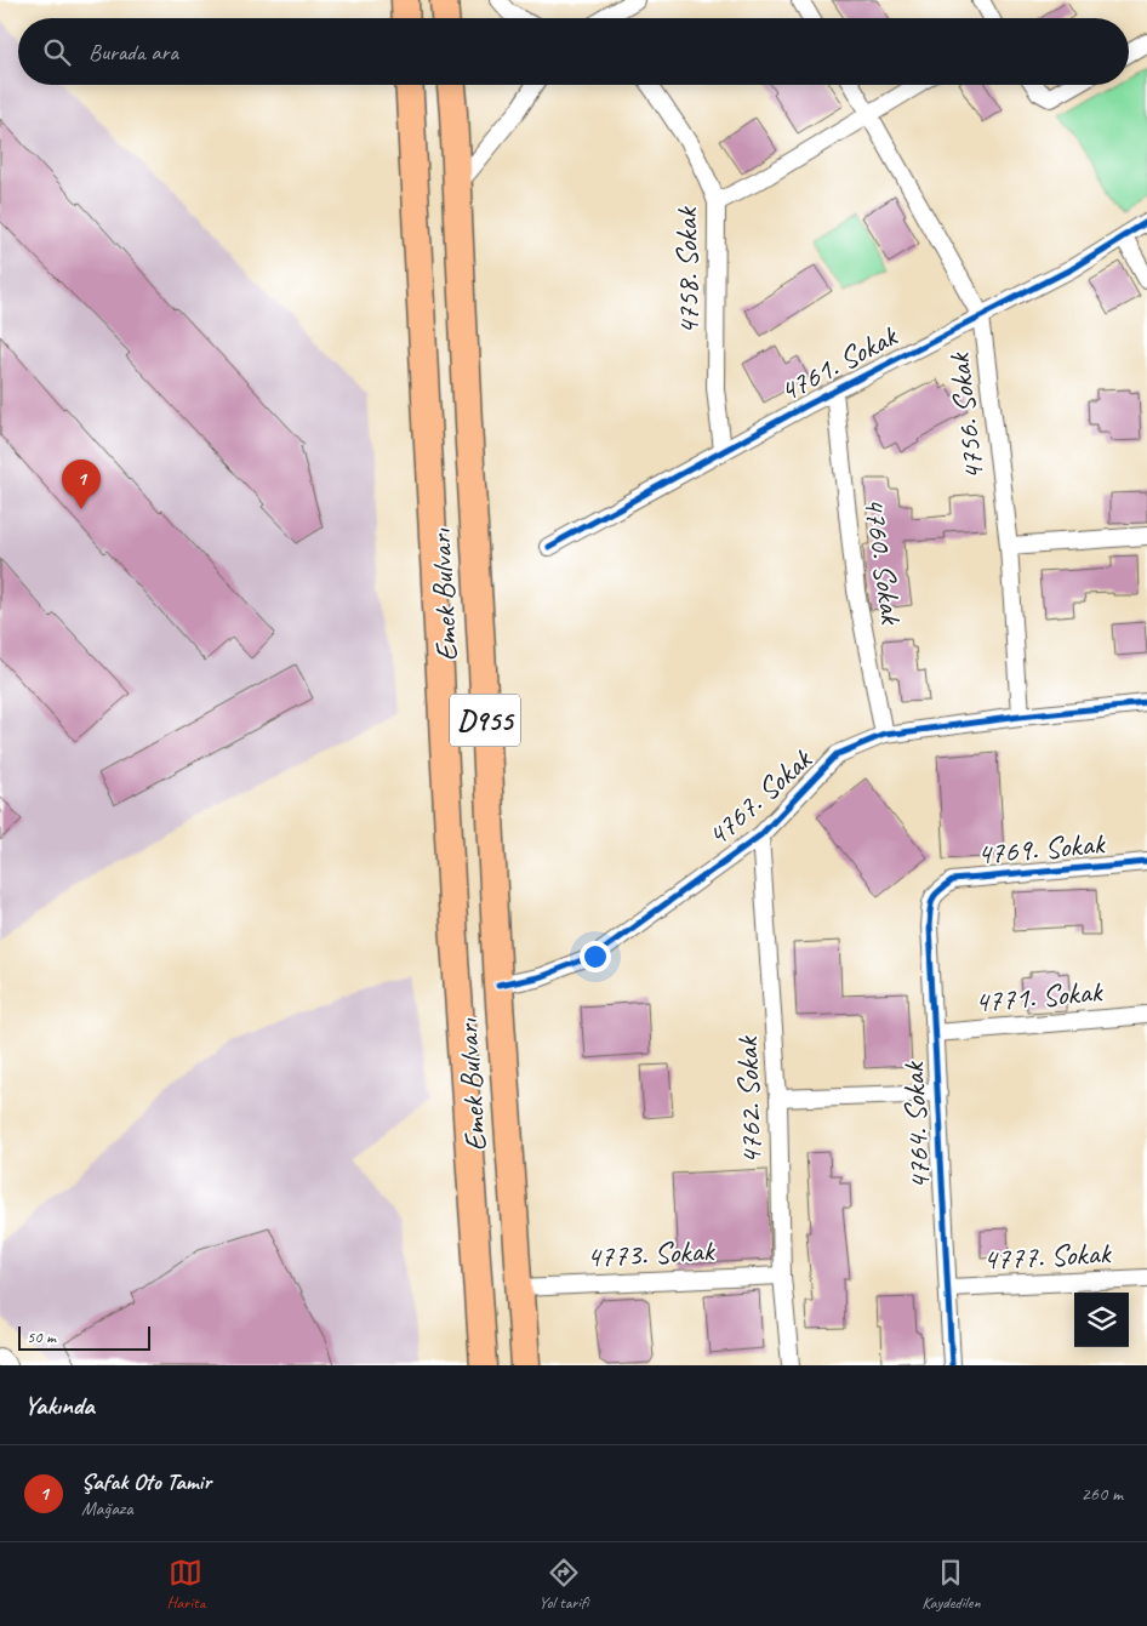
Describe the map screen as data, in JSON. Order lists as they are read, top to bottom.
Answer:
{
  "streets": {
    "highway": ["Emek Bulvarı", "D955"],
    "street": [
      "4758. Sokak",
      "4761. Sokak",
      "4756. Sokak",
      "4760. Sokak",
      "4767. Sokak",
      "4769. Sokak",
      "4771. Sokak",
      "4762. Sokak",
      "4764. Sokak",
      "4773. Sokak",
      "4777. Sokak"
    ]
  },
  "crossings": [
    ["4758. Sokak", "4761. Sokak"],
    ["4761. Sokak", "4756. Sokak"],
    ["4761. Sokak", "4760. Sokak"],
    ["4756. Sokak", "4767. Sokak"],
    ["4760. Sokak", "4767. Sokak"],
    ["Emek Bulvarı", "4767. Sokak"],
    ["Emek Bulvarı", "4773. Sokak"],
    ["4767. Sokak", "4762. Sokak"],
    ["4769. Sokak", "4764. Sokak"],
    ["4771. Sokak", "4764. Sokak"],
    ["4762. Sokak", "4773. Sokak"],
    ["4764. Sokak", "4777. Sokak"]
  ],
  "scale_bar": "50 m",
  "page": {
    "search": "Burada ara",
    "pins": "1",
    "scale": "50 m",
    "heading": "Yakında",
    "list": [
      {
        "mark": "1",
        "name": "Şafak Oto Tamir",
        "note": "Mağaza",
        "value": "260 m"
      }
    ],
    "nav": ["Harita", "Yol tarifi", "Kaydedilen"]
  }
}
